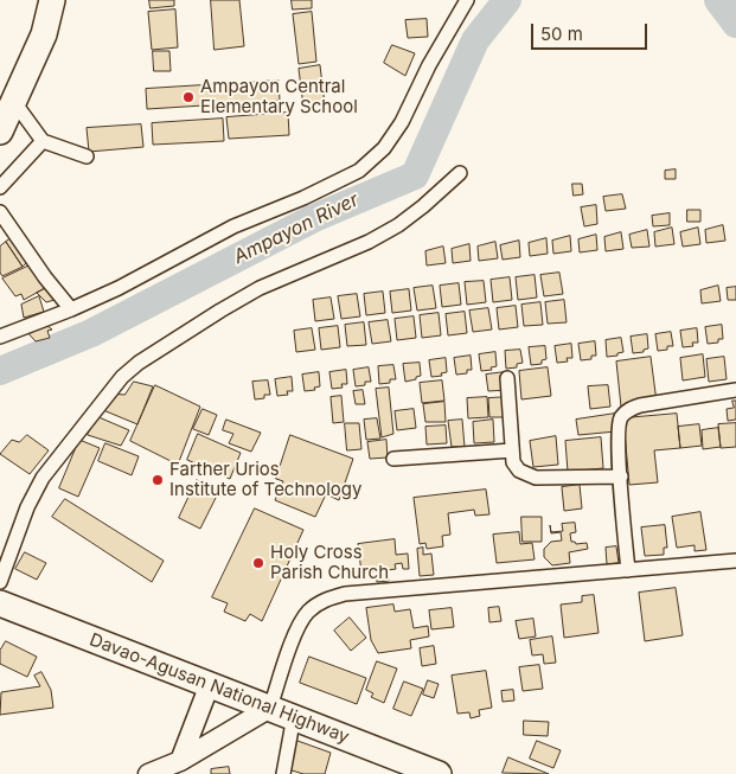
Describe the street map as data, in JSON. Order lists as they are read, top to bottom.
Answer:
{
  "streets": {
    "highway": ["Davao-Agusan National Highway"]
  },
  "water": ["Ampayon River"],
  "places": ["Ampayon Central Elementary School", "Farther Urios Institute of Technology", "Holy Cross Parish Church"],
  "scale_bar": "50 m"
}
